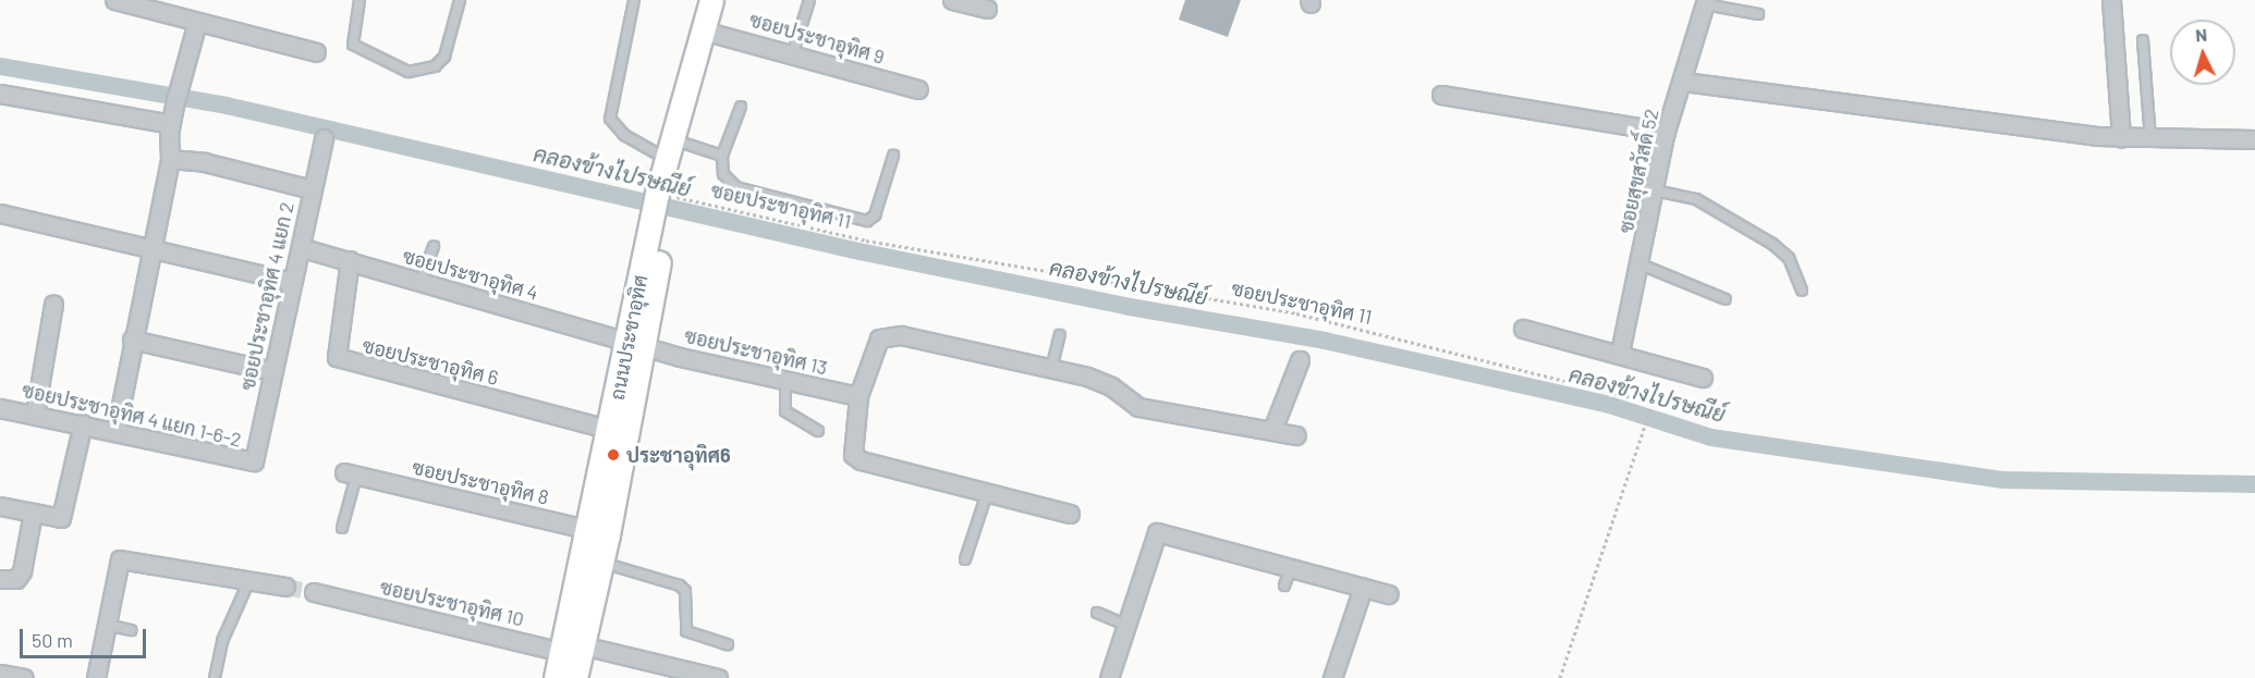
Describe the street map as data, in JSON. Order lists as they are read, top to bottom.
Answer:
{
  "streets": {
    "main road": ["ถนนประชาอุทิศ"],
    "street": [
      "ซอยประชาอุทิศ 9",
      "ซอยสุขสวัสดิ์ 52",
      "ซอยประชาอุทิศ 4",
      "ซอยประชาอุทิศ 4 แยก 2",
      "ซอยประชาอุทิศ 13",
      "ซอยประชาอุทิศ 6",
      "ซอยประชาอุทิศ 4 แยก 1-6-2",
      "ซอยประชาอุทิศ 8",
      "ซอยประชาอุทิศ 10"
    ],
    "path": ["ซอยประชาอุทิศ 11"]
  },
  "crossings": [
    ["ซอยประชาอุทิศ 9", "ถนนประชาอุทิศ"],
    ["ซอยประชาอุทิศ 11", "ถนนประชาอุทิศ"],
    ["ซอยประชาอุทิศ 4", "ซอยประชาอุทิศ 4 แยก 2"],
    ["ซอยประชาอุทิศ 4", "ถนนประชาอุทิศ"],
    ["ซอยประชาอุทิศ 4", "ซอยประชาอุทิศ 13"],
    ["ซอยประชาอุทิศ 4", "ซอยประชาอุทิศ 6"],
    ["ซอยประชาอุทิศ 4 แยก 2", "ซอยประชาอุทิศ 4 แยก 1-6-2"],
    ["ถนนประชาอุทิศ", "ซอยประชาอุทิศ 13"],
    ["ถนนประชาอุทิศ", "ซอยประชาอุทิศ 6"],
    ["ถนนประชาอุทิศ", "ซอยประชาอุทิศ 8"],
    ["ถนนประชาอุทิศ", "ซอยประชาอุทิศ 10"]
  ],
  "water": ["คลองข้างไปรษณีย์"],
  "places": ["ประชาอุทิศ6"],
  "scale_bar": "50 m",
  "north": "top"
}
